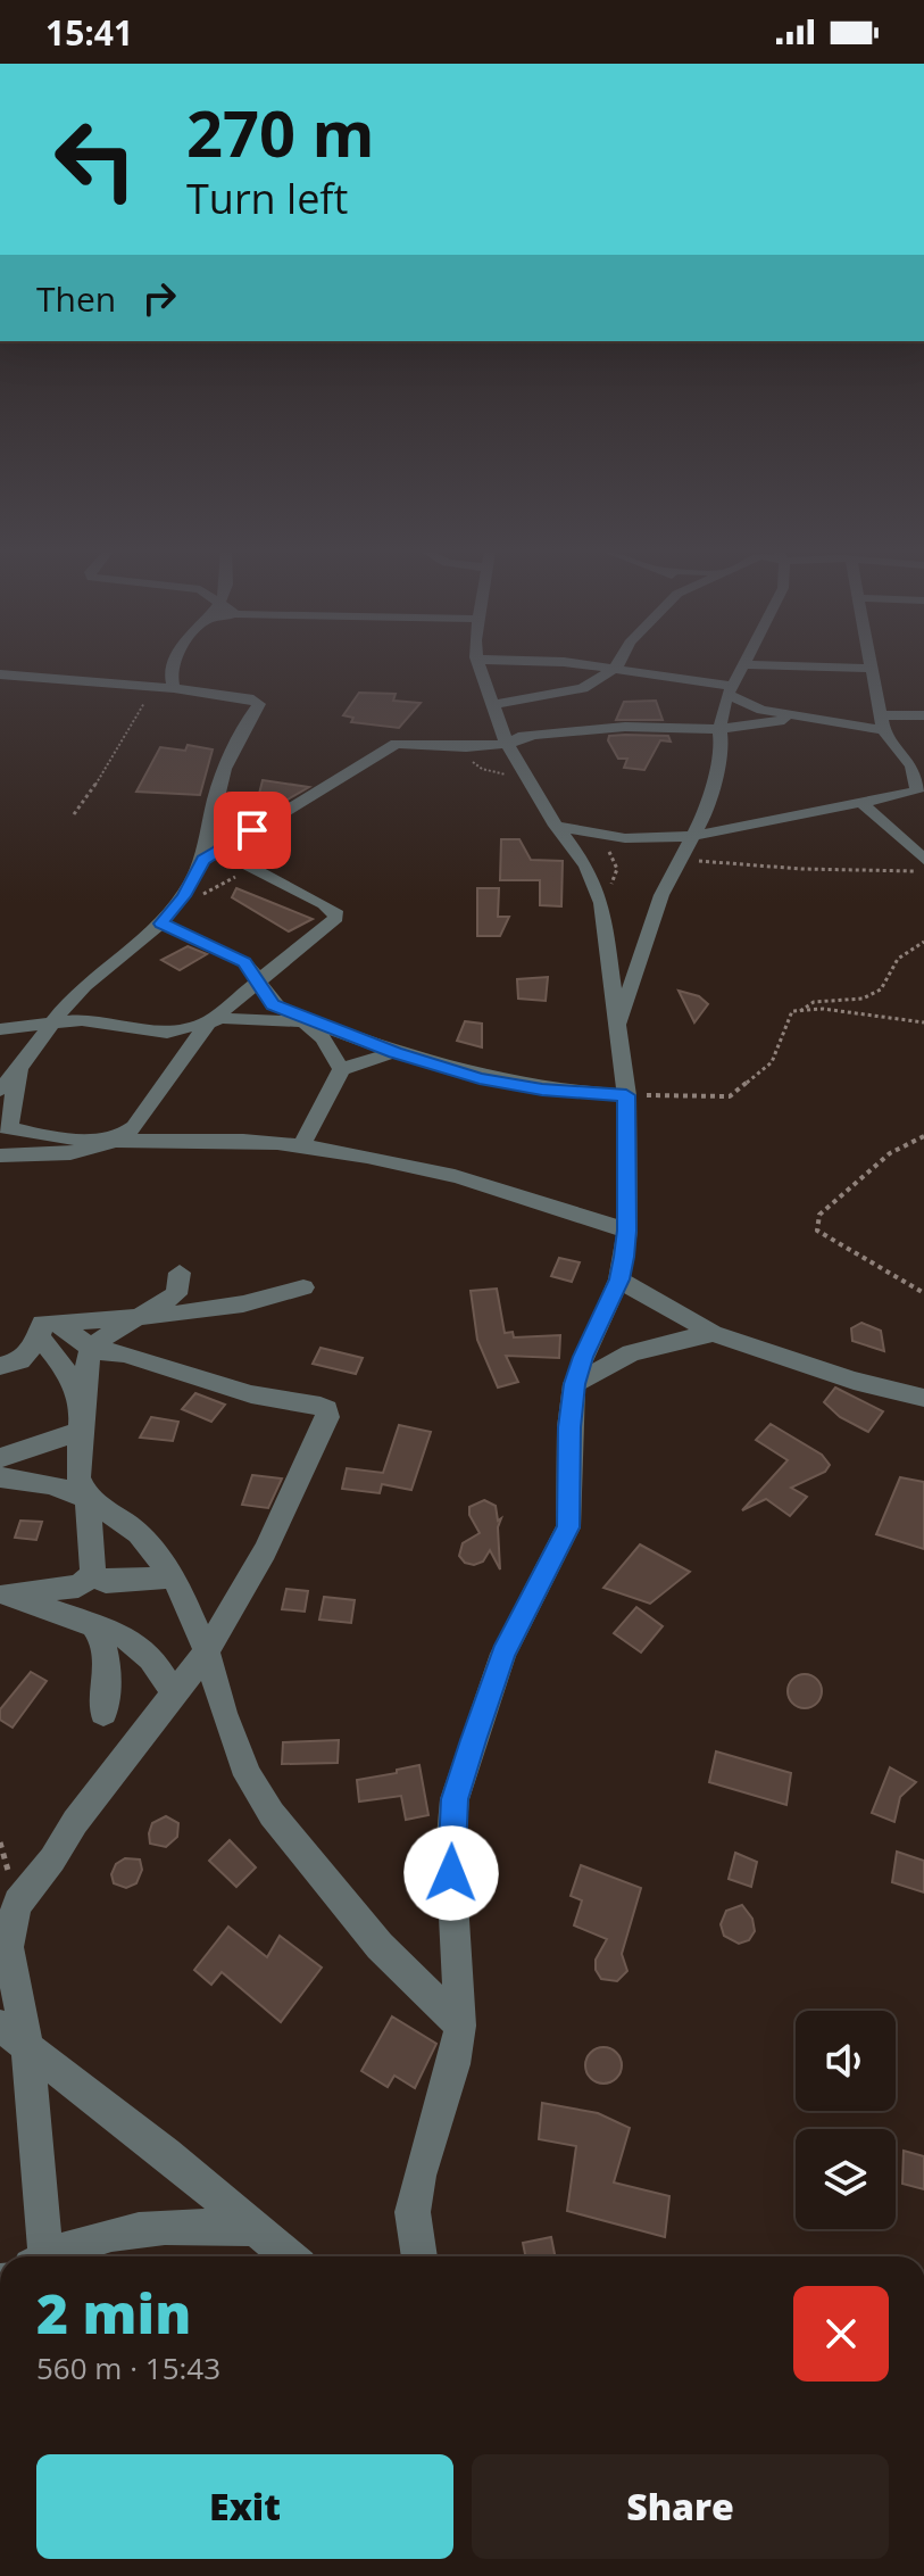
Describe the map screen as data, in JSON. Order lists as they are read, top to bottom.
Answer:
{
  "page": {
    "status": "15:41",
    "turn": ["270 m", "Turn left"],
    "then": "Then",
    "heading": ["2 min", "560 m · 15:43"],
    "buttons": ["Exit", "Share"]
  }
}
